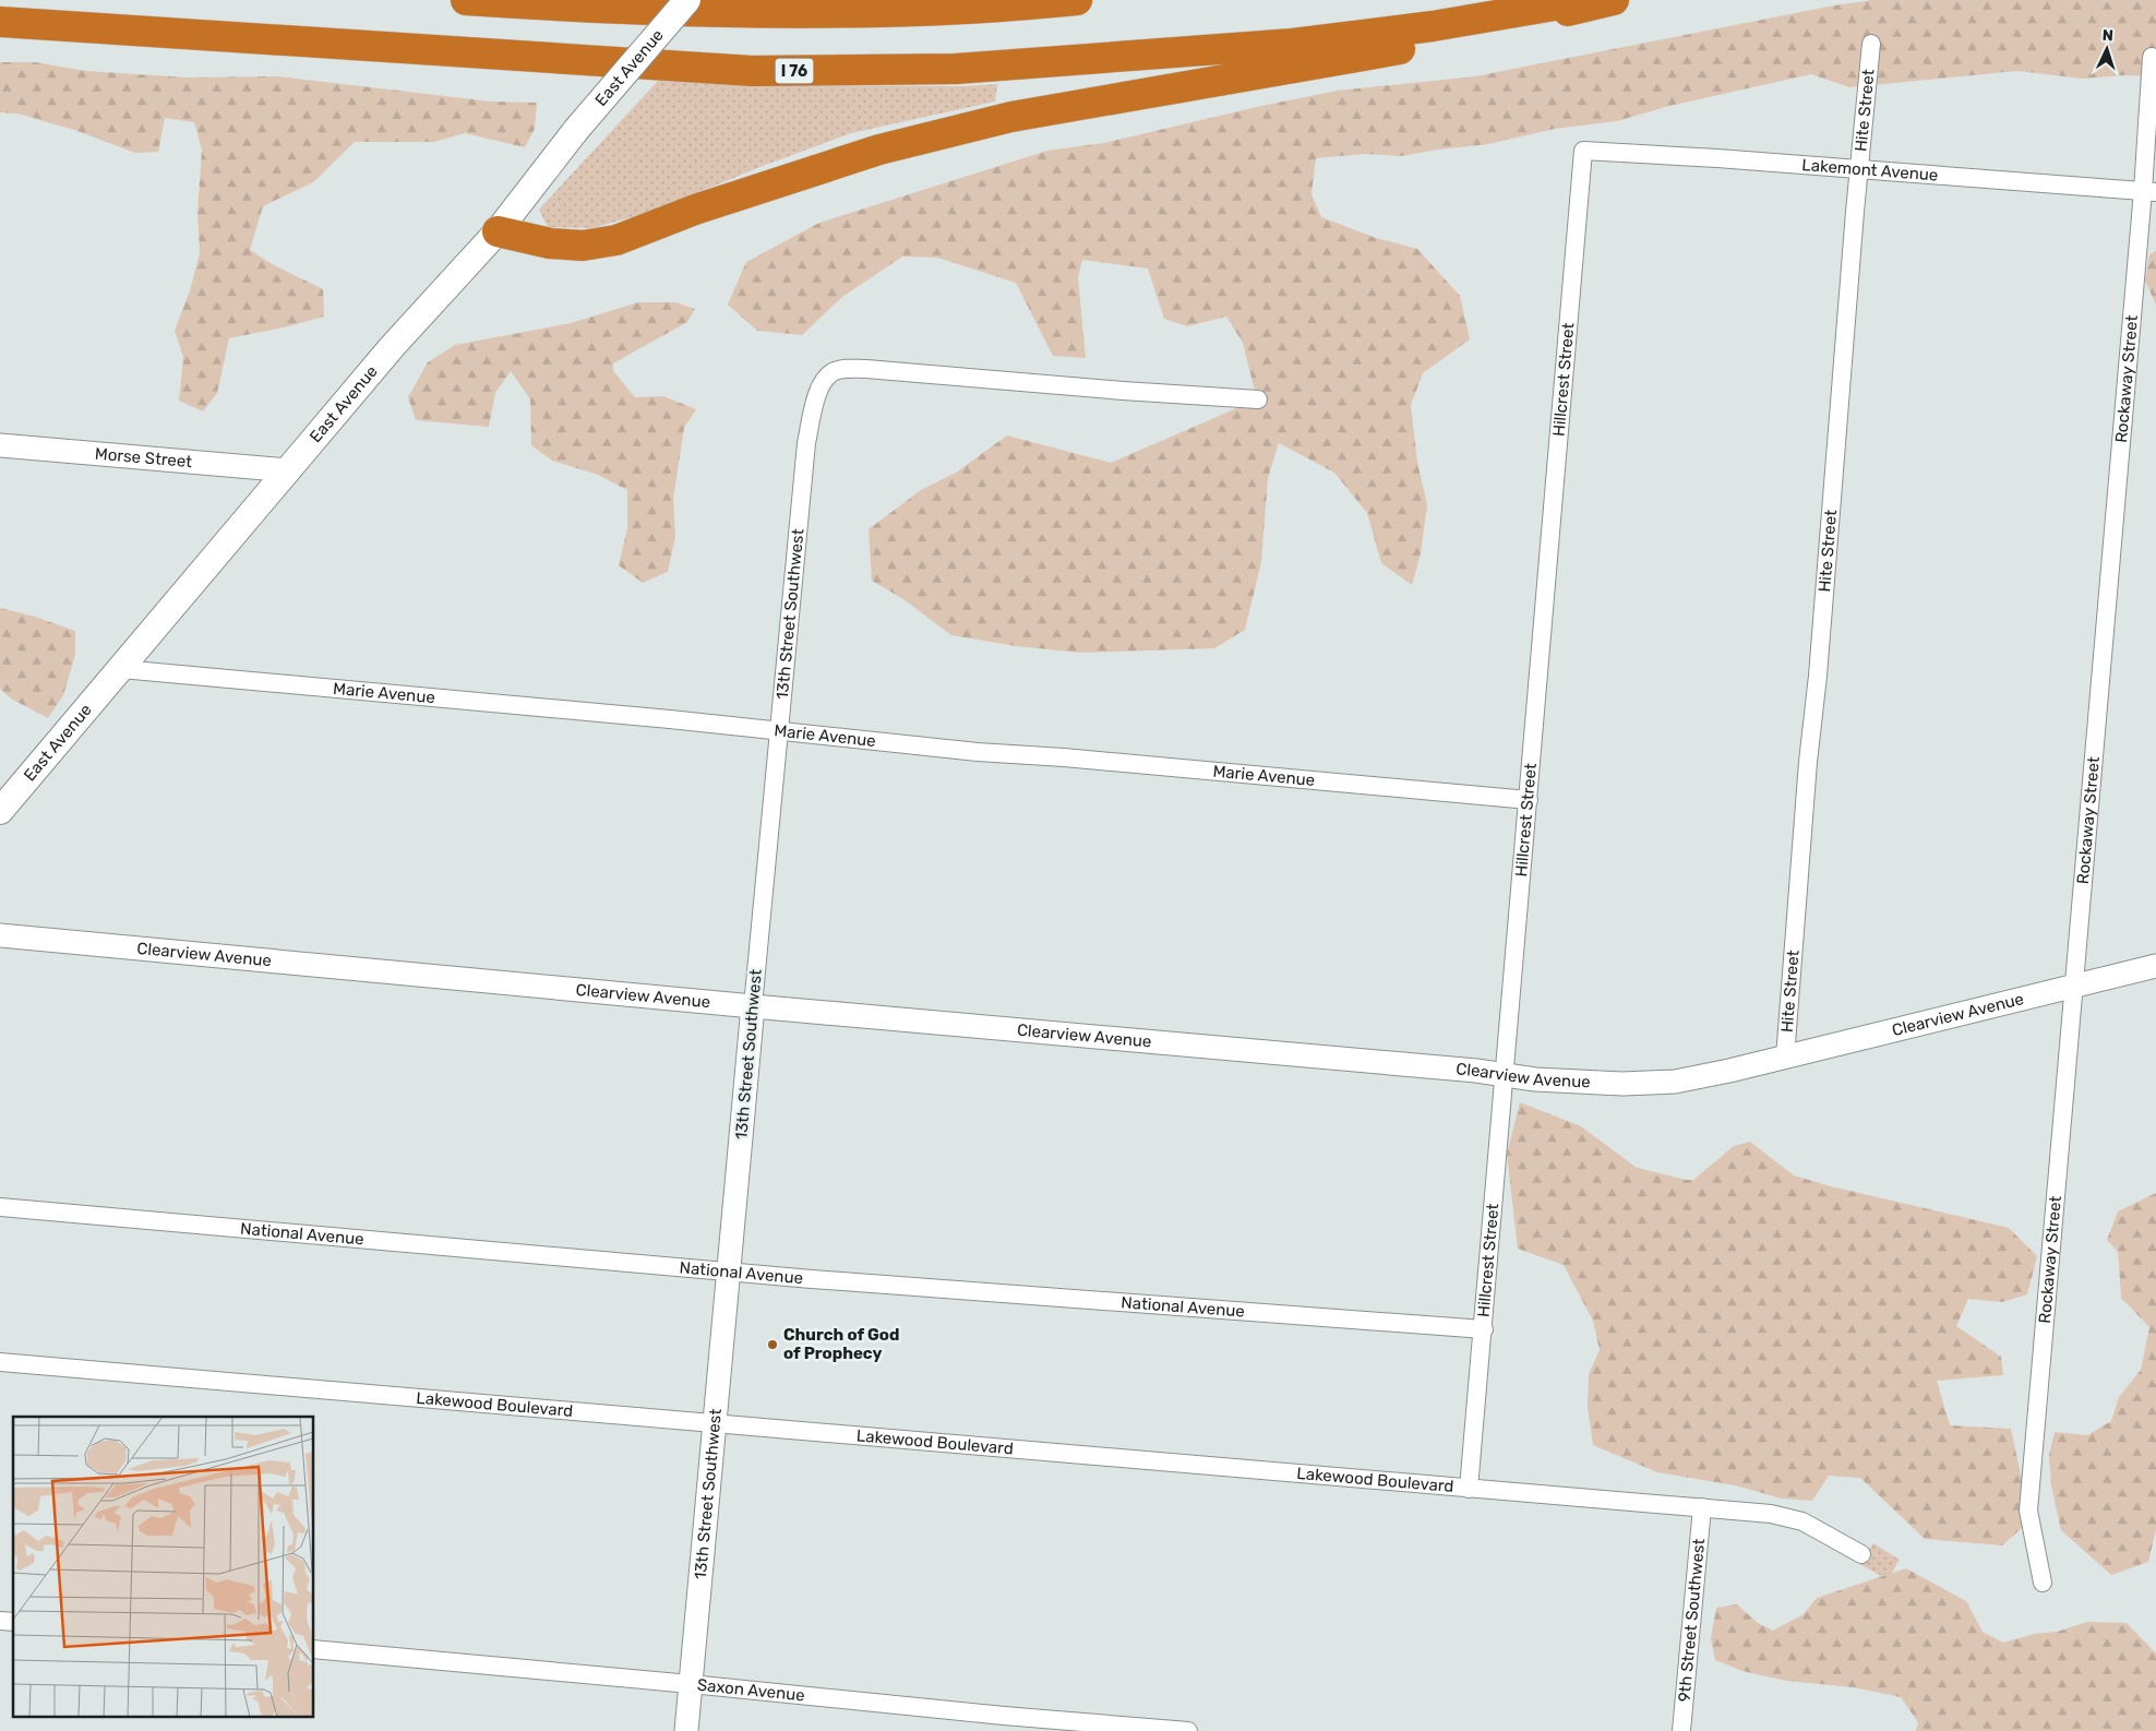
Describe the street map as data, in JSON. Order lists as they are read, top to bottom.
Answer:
{
  "streets": {
    "highway": ["I 76"],
    "main road": ["East Avenue"],
    "street": [
      "Hite Street",
      "Lakemont Avenue",
      "Hillcrest Street",
      "Rockaway Street",
      "Morse Street",
      "13th Street Southwest",
      "Marie Avenue",
      "Clearview Avenue",
      "National Avenue",
      "Lakewood Boulevard",
      "9th Street Southwest",
      "Saxon Avenue"
    ]
  },
  "crossings": [
    ["East Avenue", "Morse Street"],
    ["East Avenue", "Marie Avenue"],
    ["Hite Street", "Lakemont Avenue"],
    ["Hite Street", "Clearview Avenue"],
    ["Lakemont Avenue", "Hillcrest Street"],
    ["Lakemont Avenue", "Rockaway Street"],
    ["Hillcrest Street", "Marie Avenue"],
    ["Hillcrest Street", "Clearview Avenue"],
    ["Hillcrest Street", "National Avenue"],
    ["Hillcrest Street", "Lakewood Boulevard"],
    ["Rockaway Street", "Clearview Avenue"],
    ["13th Street Southwest", "Marie Avenue"],
    ["13th Street Southwest", "Clearview Avenue"],
    ["13th Street Southwest", "National Avenue"],
    ["13th Street Southwest", "Lakewood Boulevard"],
    ["13th Street Southwest", "Saxon Avenue"],
    ["Lakewood Boulevard", "9th Street Southwest"]
  ],
  "places": ["Church of God of Prophecy"],
  "north": "top"
}
